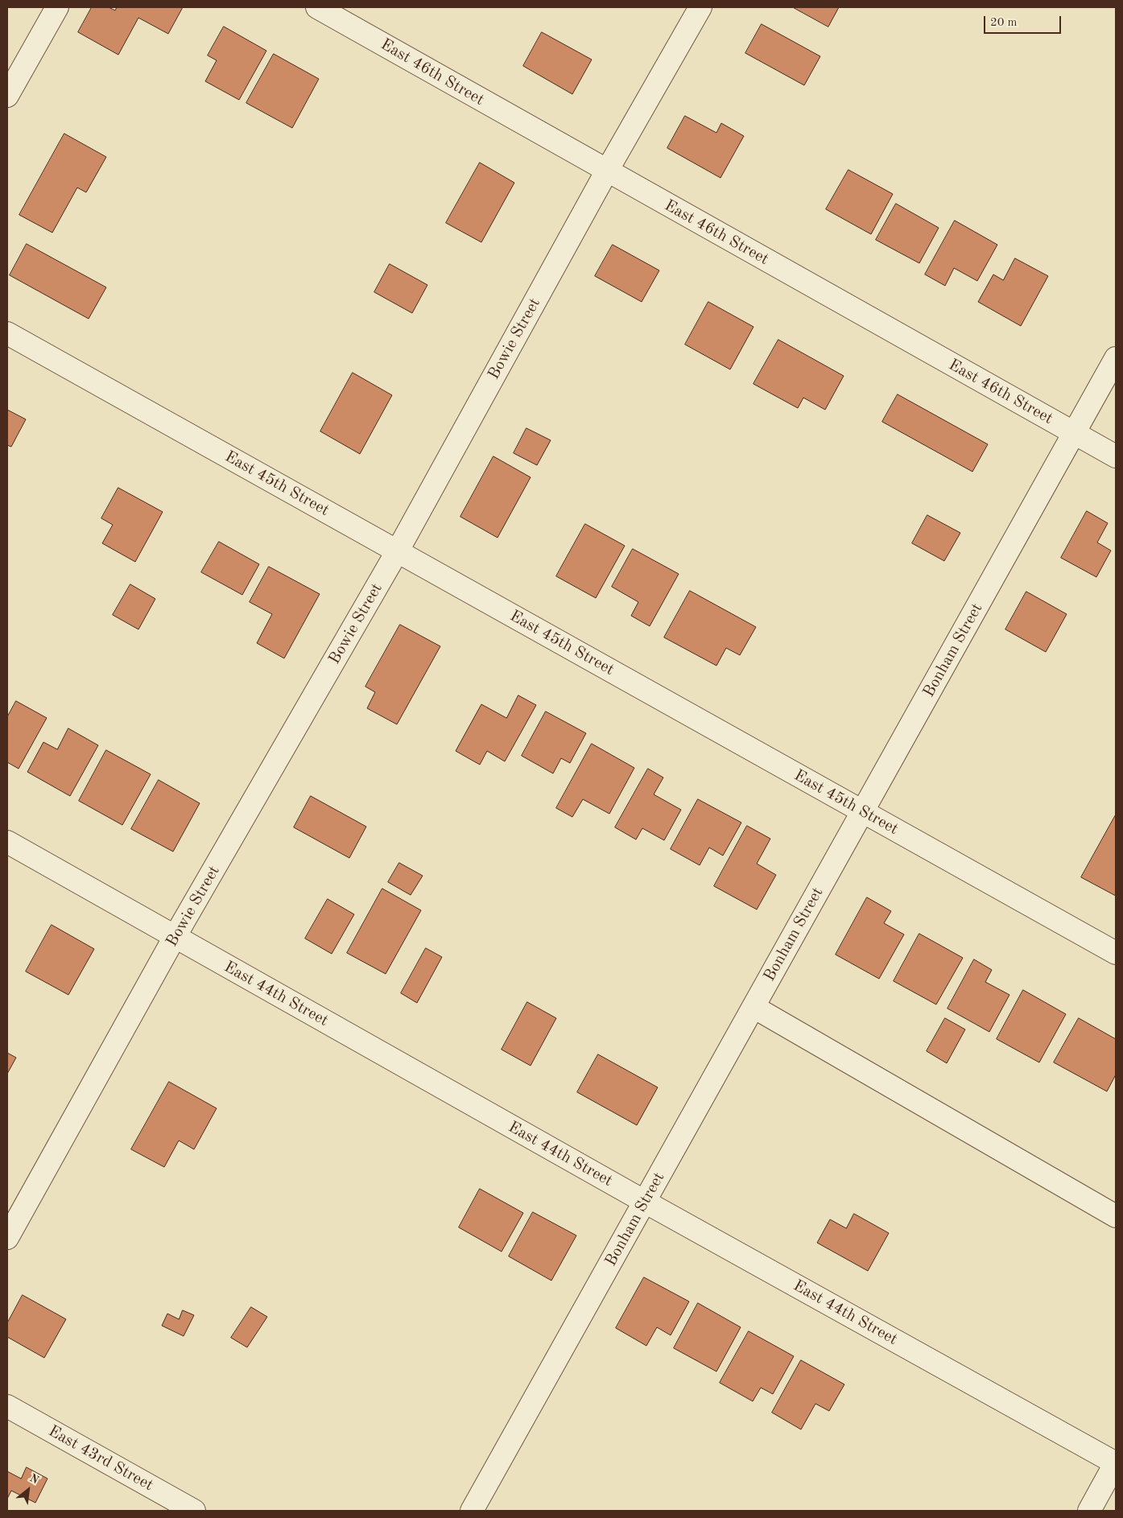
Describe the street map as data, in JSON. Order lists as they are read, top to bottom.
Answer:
{
  "streets": {
    "street": [
      "East 46th Street",
      "Bowie Street",
      "East 45th Street",
      "Bonham Street",
      "East 44th Street",
      "East 43rd Street"
    ]
  },
  "crossings": [
    ["East 46th Street", "Bowie Street"],
    ["East 46th Street", "Bonham Street"],
    ["Bowie Street", "East 45th Street"],
    ["Bowie Street", "East 44th Street"],
    ["East 45th Street", "Bonham Street"],
    ["Bonham Street", "East 44th Street"]
  ],
  "scale_bar": "20 m",
  "north": "top right"
}
